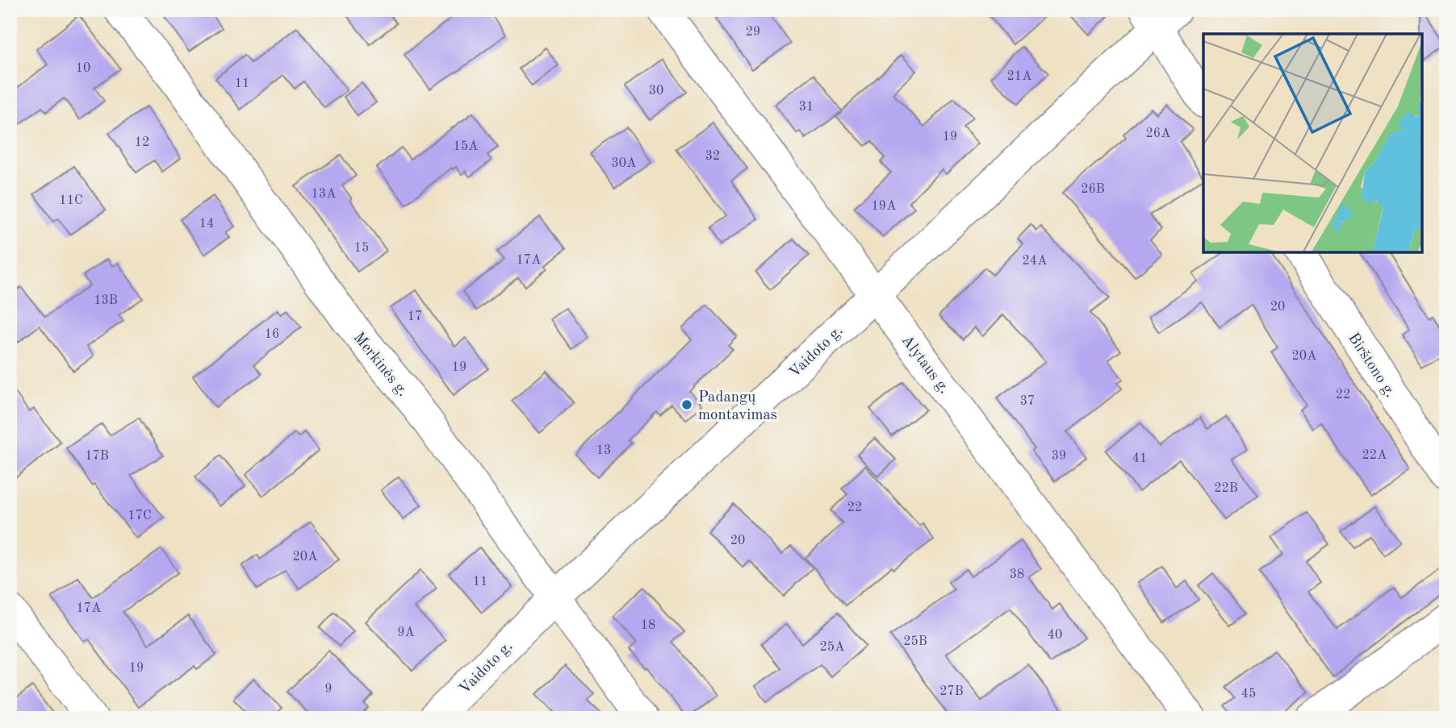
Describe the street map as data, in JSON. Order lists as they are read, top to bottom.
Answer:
{
  "streets": {
    "street": [
      "Vaidoto g.",
      "Merkinės g.",
      "Alytaus g.",
      "Birštono g."
    ]
  },
  "crossings": [
    ["Vaidoto g.", "Merkinės g."],
    ["Vaidoto g.", "Alytaus g."]
  ],
  "places": ["Padangų montavimas"],
  "house_numbers": [
    "29",
    "10",
    "21A",
    "11",
    "30",
    "31",
    "26A",
    "19",
    "12",
    "15A",
    "32",
    "30A",
    "26B",
    "13A",
    "11C",
    "19A",
    "14",
    "15",
    "17A",
    "24A",
    "13B",
    "20",
    "17",
    "16",
    "20A",
    "19",
    "22",
    "37",
    "13",
    "22A",
    "17B",
    "39",
    "41",
    "22B",
    "22",
    "17C",
    "20",
    "20A",
    "38",
    "11",
    "17A",
    "18",
    "9A",
    "40",
    "25B",
    "25A",
    "19",
    "9",
    "27B",
    "45"
  ]
}
